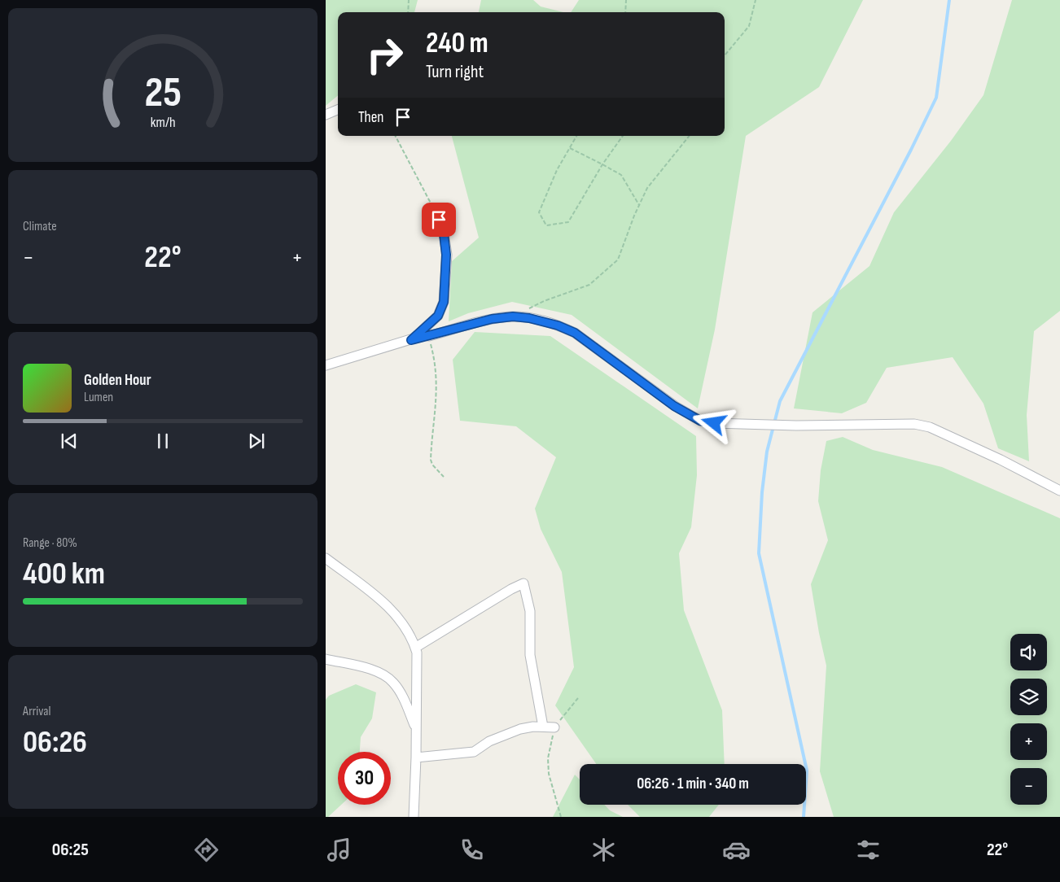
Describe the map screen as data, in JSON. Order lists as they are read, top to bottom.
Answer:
{
  "page": {
    "turn": ["240 m", "Turn right"],
    "then": "Then",
    "tile": [
      "Climate",
      ["Range · 80%", "400 km"],
      ["Arrival", "06:26"]
    ],
    "heat": ["−", "22°", "+"],
    "song": ["Golden Hour", "Lumen"],
    "map_buttons": ["+", "−"],
    "limit": "30",
    "trip": "06:26 · 1 min · 340 m",
    "tabs": ["06:25", "22°"],
    "gauge": ["25", "km/h"]
  }
}
